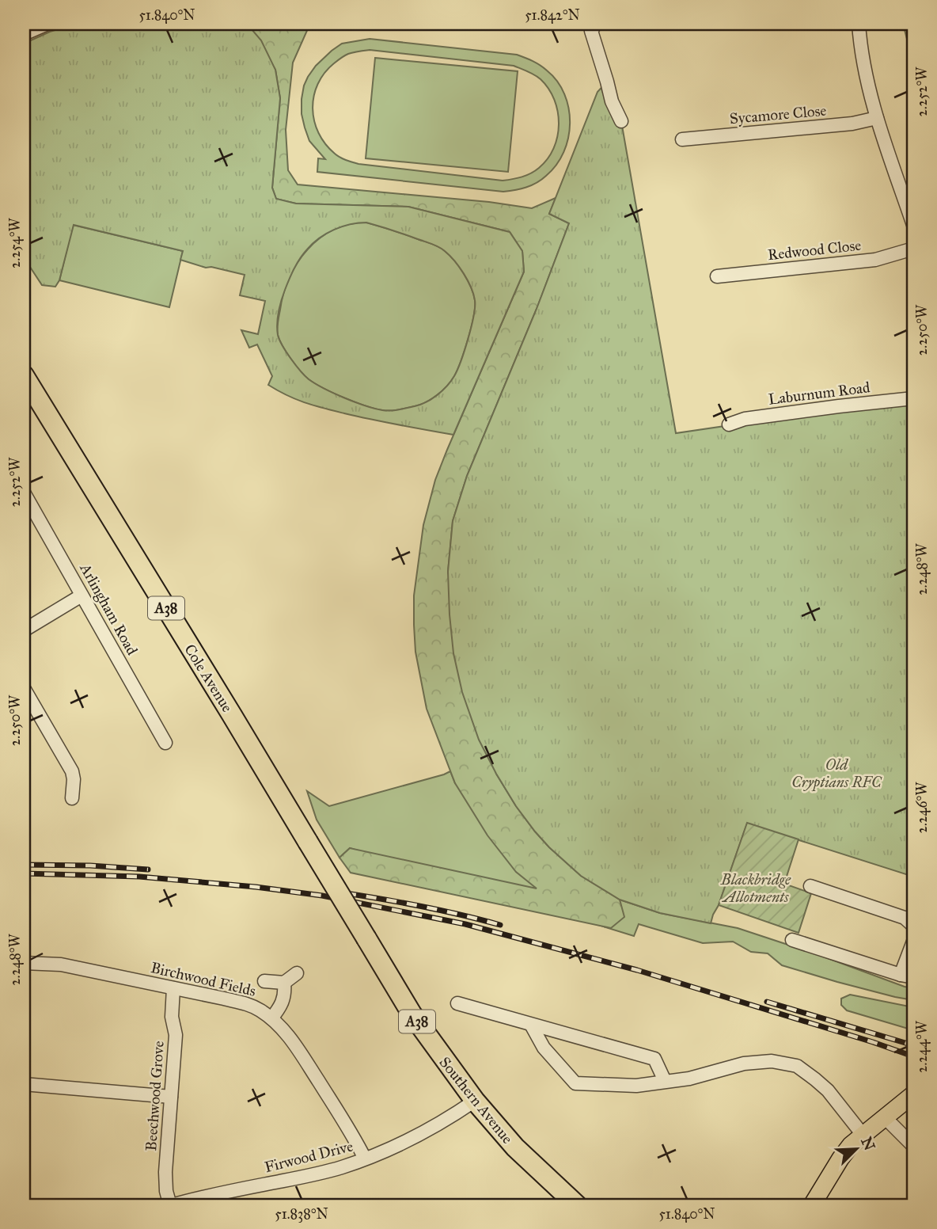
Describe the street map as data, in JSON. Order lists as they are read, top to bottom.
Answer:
{
  "streets": {
    "highway": ["A38", "Cole Avenue", "Southern Avenue"],
    "street": [
      "Sycamore Close",
      "Redwood Close",
      "Laburnum Road",
      "Arlingham Road",
      "Birchwood Fields",
      "Beechwood Grove",
      "Firwood Drive"
    ]
  },
  "crossings": [
    ["Cole Avenue", "Southern Avenue"],
    ["Birchwood Fields", "Beechwood Grove"],
    ["Birchwood Fields", "Firwood Drive"],
    ["Beechwood Grove", "Firwood Drive"],
    ["Southern Avenue", "Firwood Drive"]
  ],
  "parks": ["Old Cryptians RFC", "Blackbridge Allotments"],
  "north": "top right",
  "coordinates": [
    "51.840°N",
    "51.842°N",
    "2.252°W",
    "2.254°W",
    "2.250°W",
    "2.248°W",
    "2.246°W",
    "2.244°W",
    "51.838°N"
  ]
}
